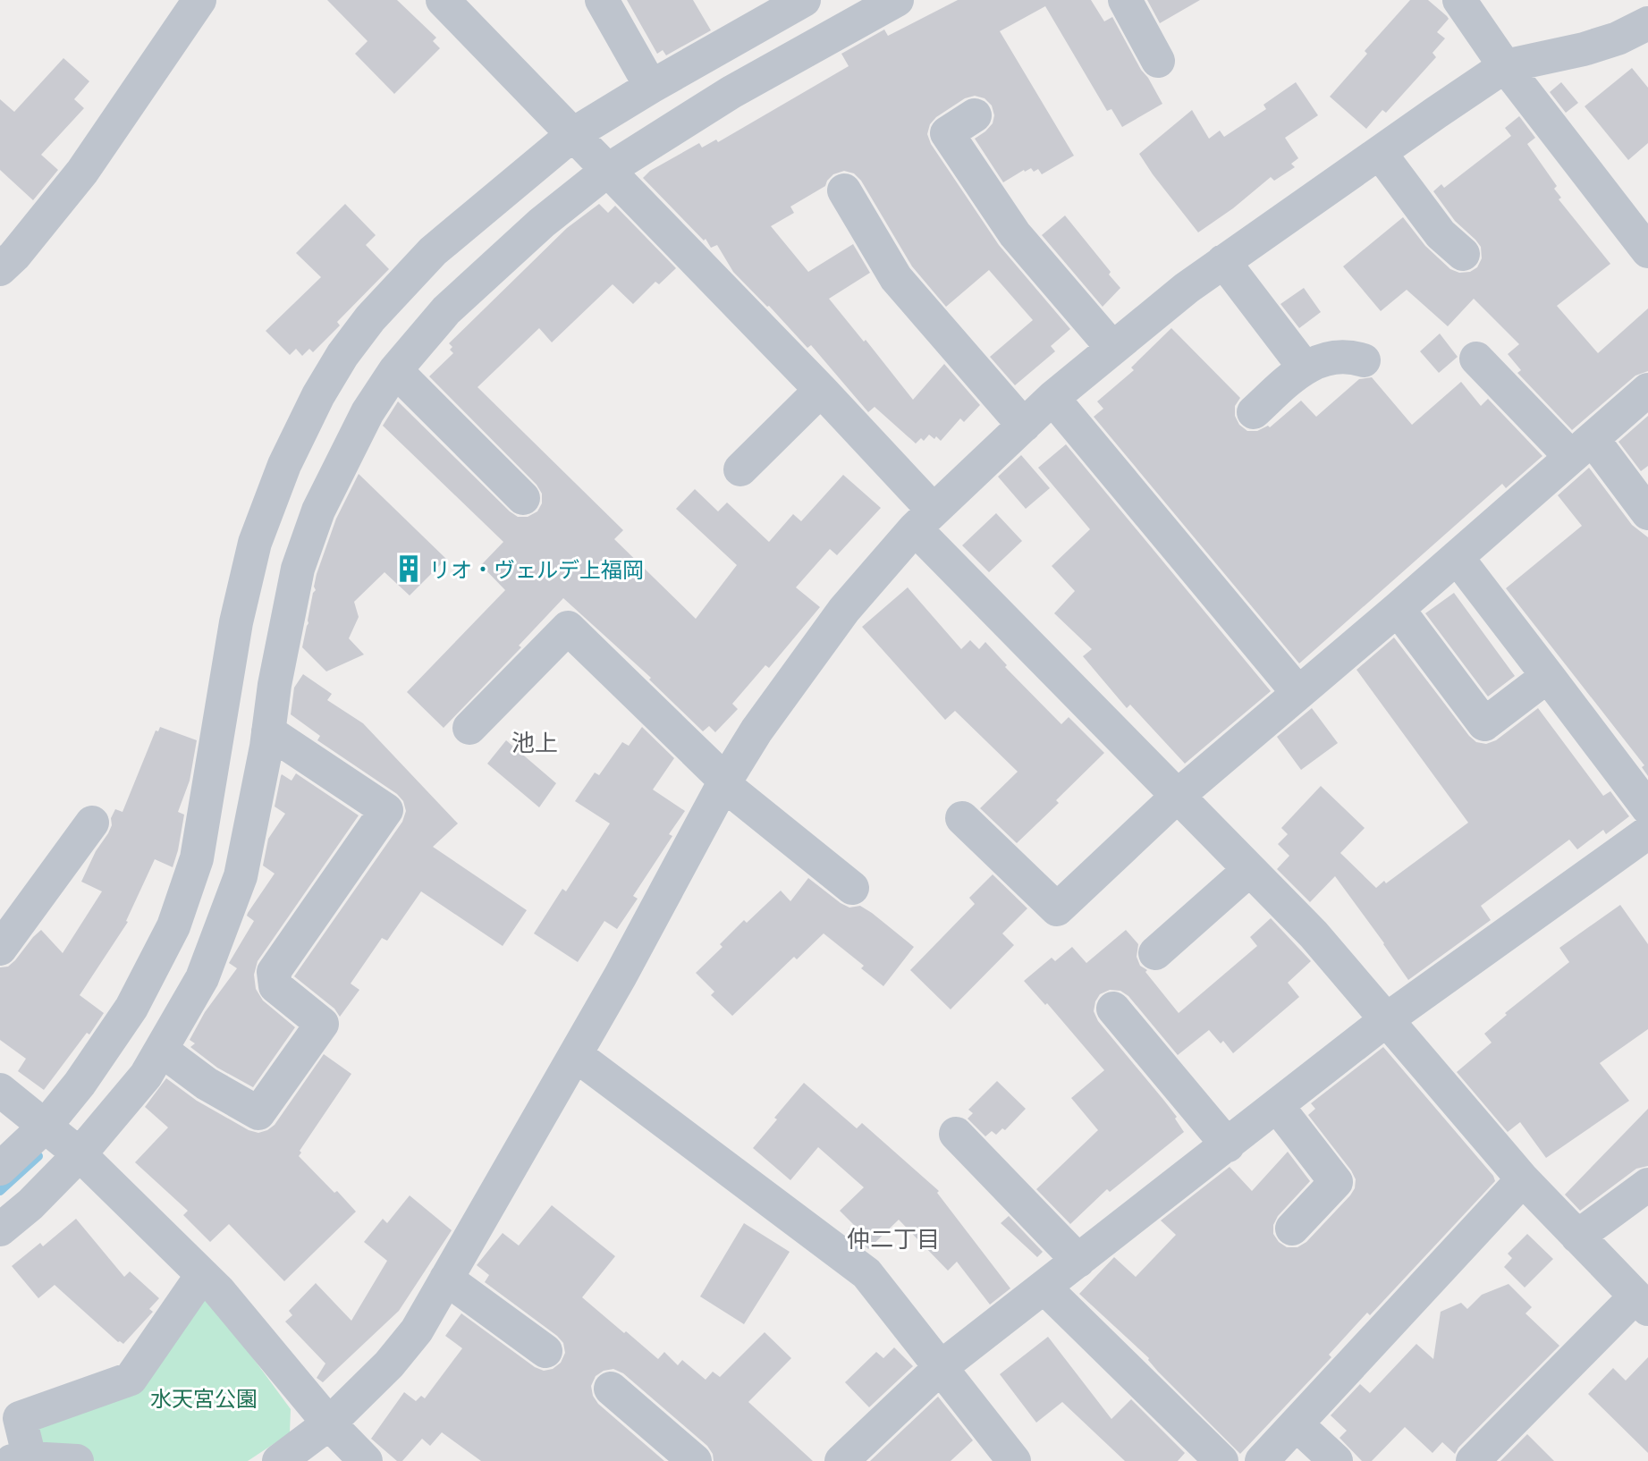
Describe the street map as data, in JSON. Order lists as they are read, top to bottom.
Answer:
{
  "districts": ["池上", "仲二丁目"],
  "parks": ["水天宮公園"],
  "places": {
    "building": ["リオ・ヴェルデ上福岡"]
  }
}
